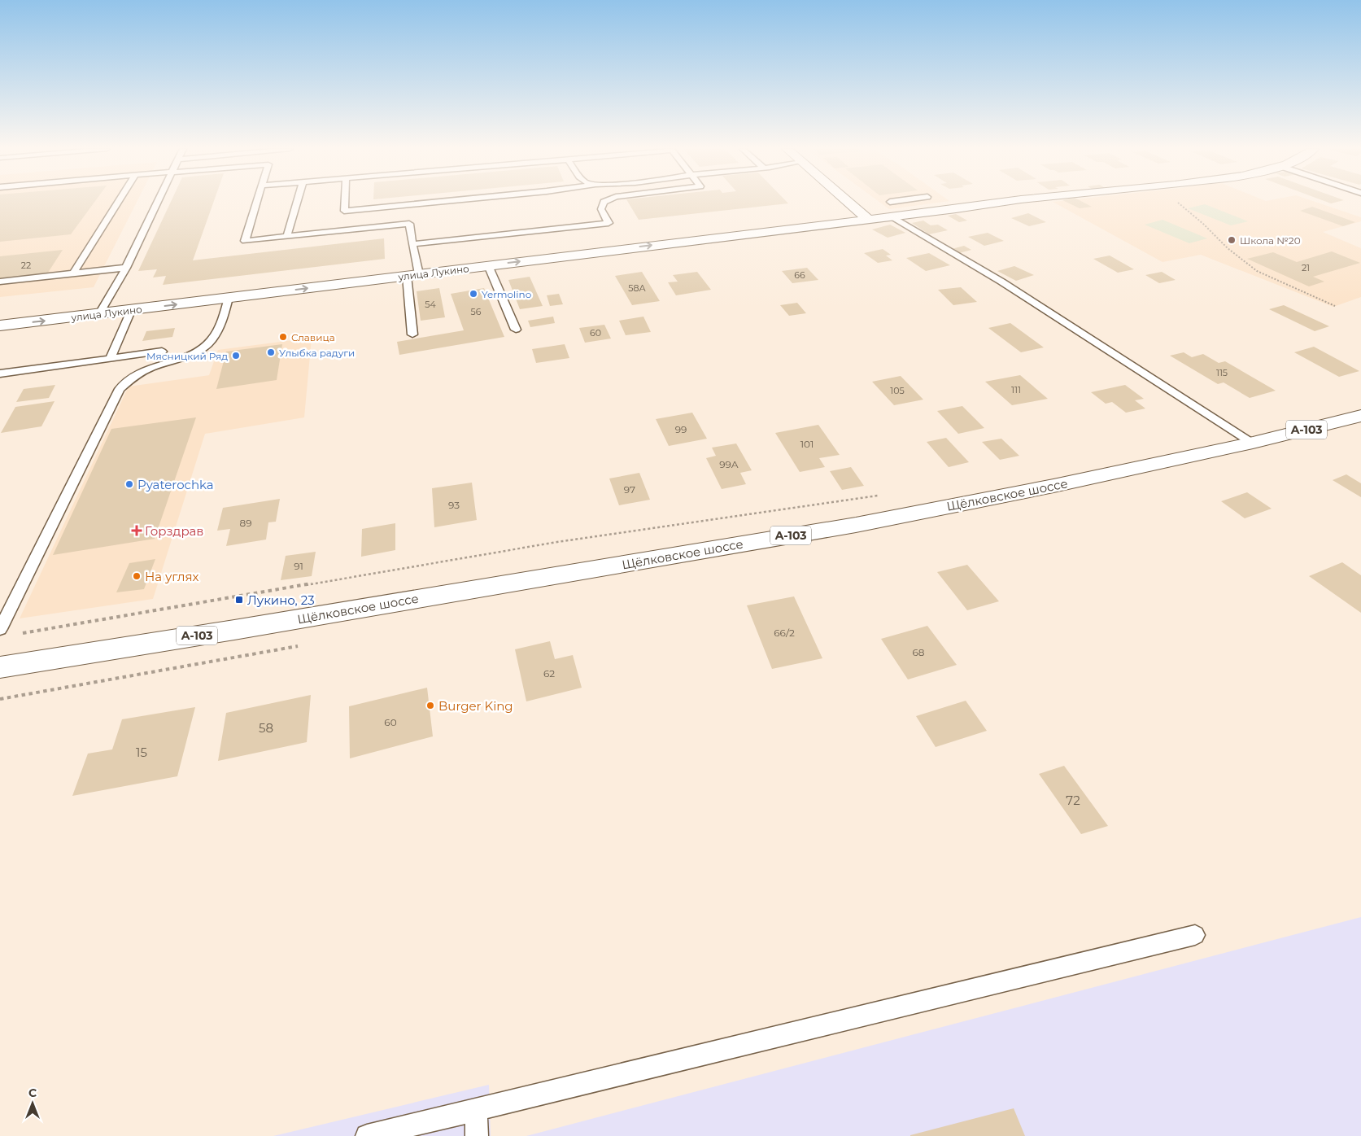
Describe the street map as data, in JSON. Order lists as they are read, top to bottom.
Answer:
{
  "streets": {
    "street": ["улица Лукино", "А-103", "Щёлковское шоссе"]
  },
  "one_way": ["улица Лукино"],
  "places": {
    "other": [
      "Школа №20",
      "Yermolino",
      "Славица",
      "Улыбка радуги",
      "Мясницкий Ряд",
      "Pyaterochka",
      "На углях",
      "Burger King"
    ],
    "health": ["Горздрав"],
    "transit": ["Лукино, 23"]
  },
  "house_numbers": [
    "22",
    "21",
    "66",
    "58А",
    "54",
    "56",
    "60",
    "115",
    "111",
    "105",
    "99",
    "101",
    "99А",
    "97",
    "93",
    "89",
    "91",
    "66/2",
    "68",
    "62",
    "60",
    "58",
    "15",
    "72"
  ],
  "north": "top"
}
